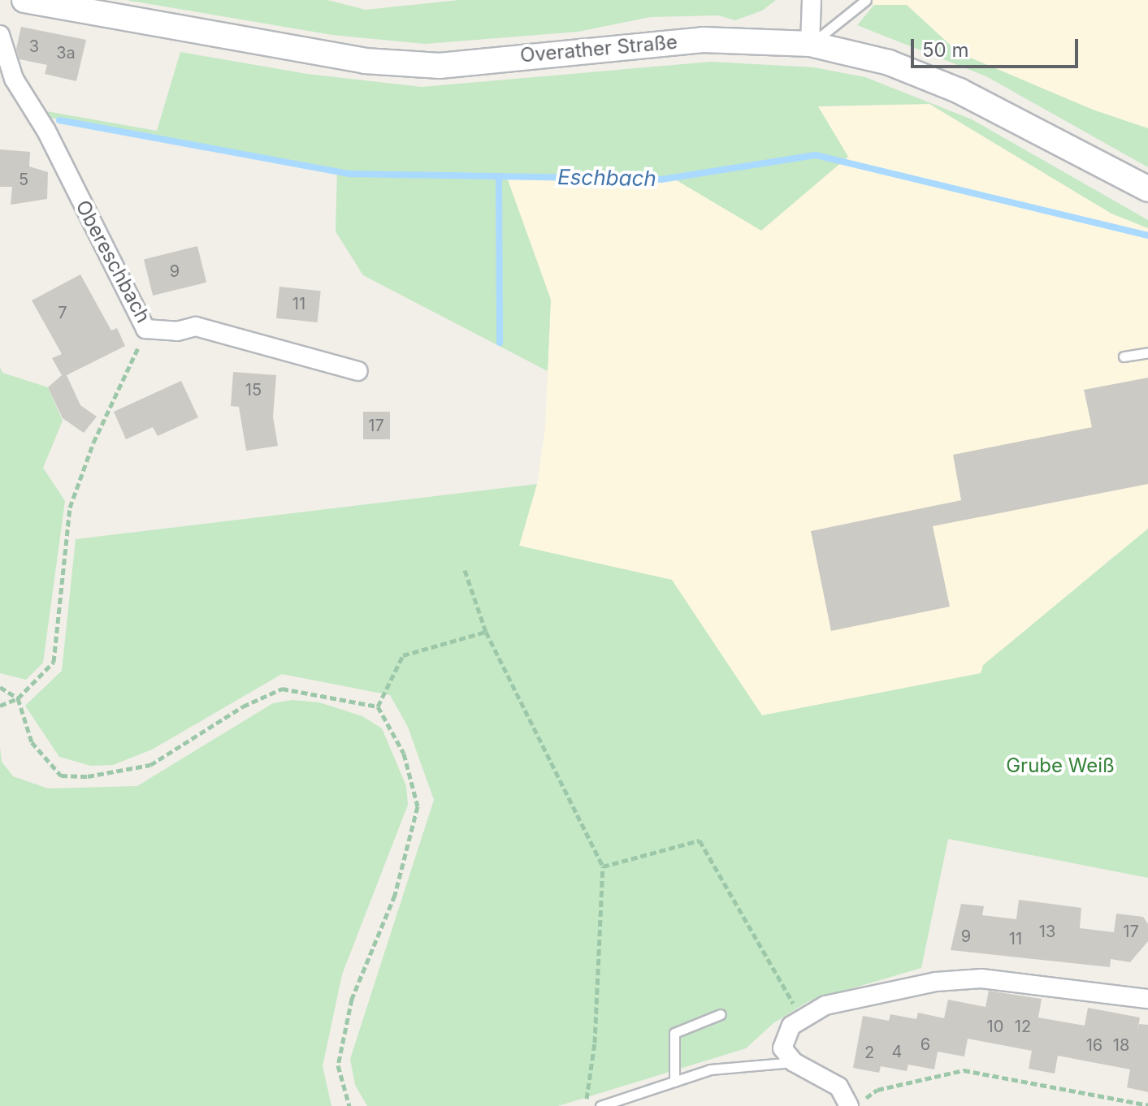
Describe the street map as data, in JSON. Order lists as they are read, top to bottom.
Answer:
{
  "streets": {
    "main road": ["Overather Straße"],
    "street": ["Obereschbach"]
  },
  "water": ["Eschbach"],
  "parks": ["Grube Weiß"],
  "house_numbers": [
    "3",
    "3a",
    "5",
    "9",
    "11",
    "7",
    "15",
    "17",
    "13",
    "17",
    "9",
    "11",
    "10",
    "12",
    "6",
    "16",
    "18",
    "4",
    "2"
  ],
  "scale_bar": "50 m"
}
